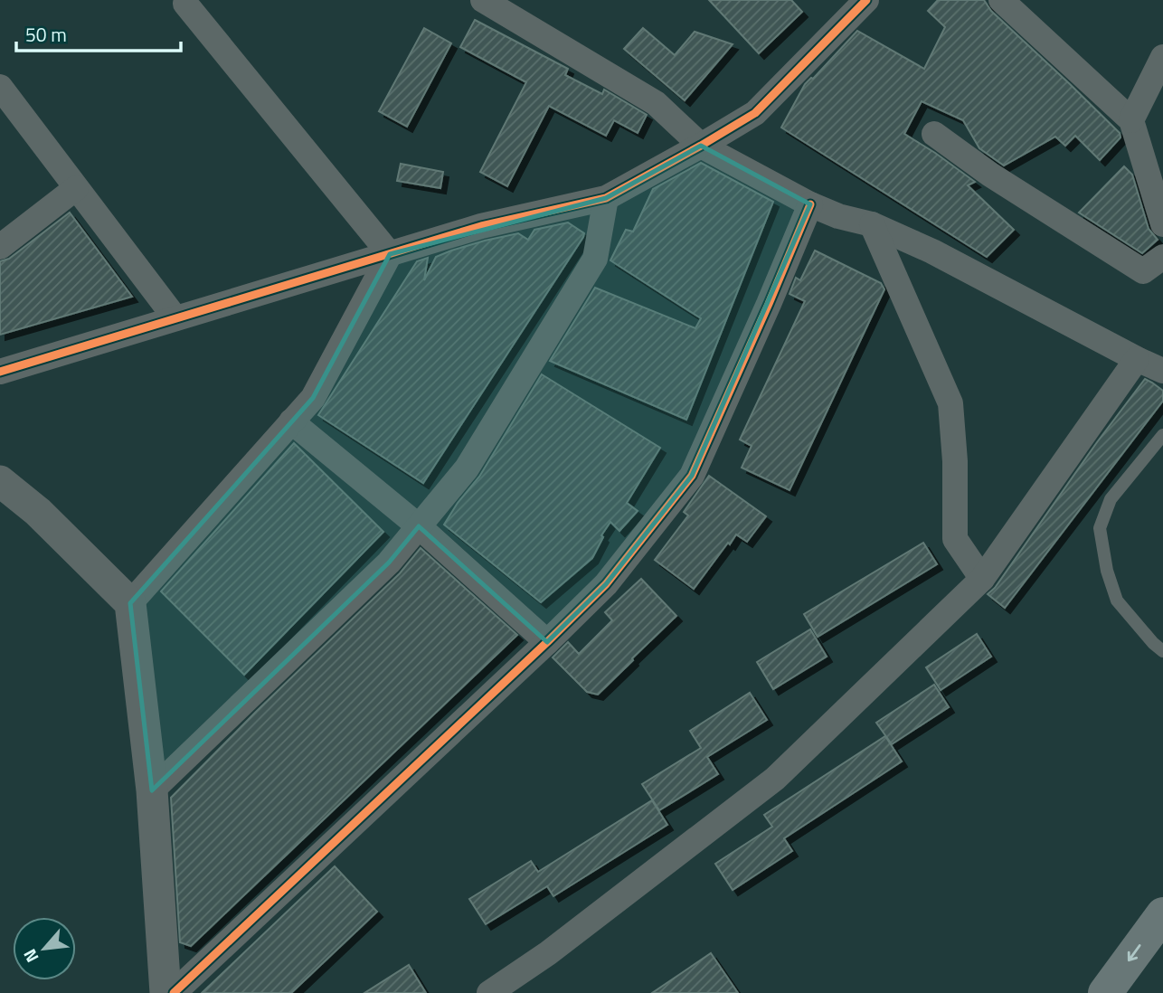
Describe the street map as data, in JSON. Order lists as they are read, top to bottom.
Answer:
{
  "scale_bar": "50 m",
  "north": "bottom left"
}
